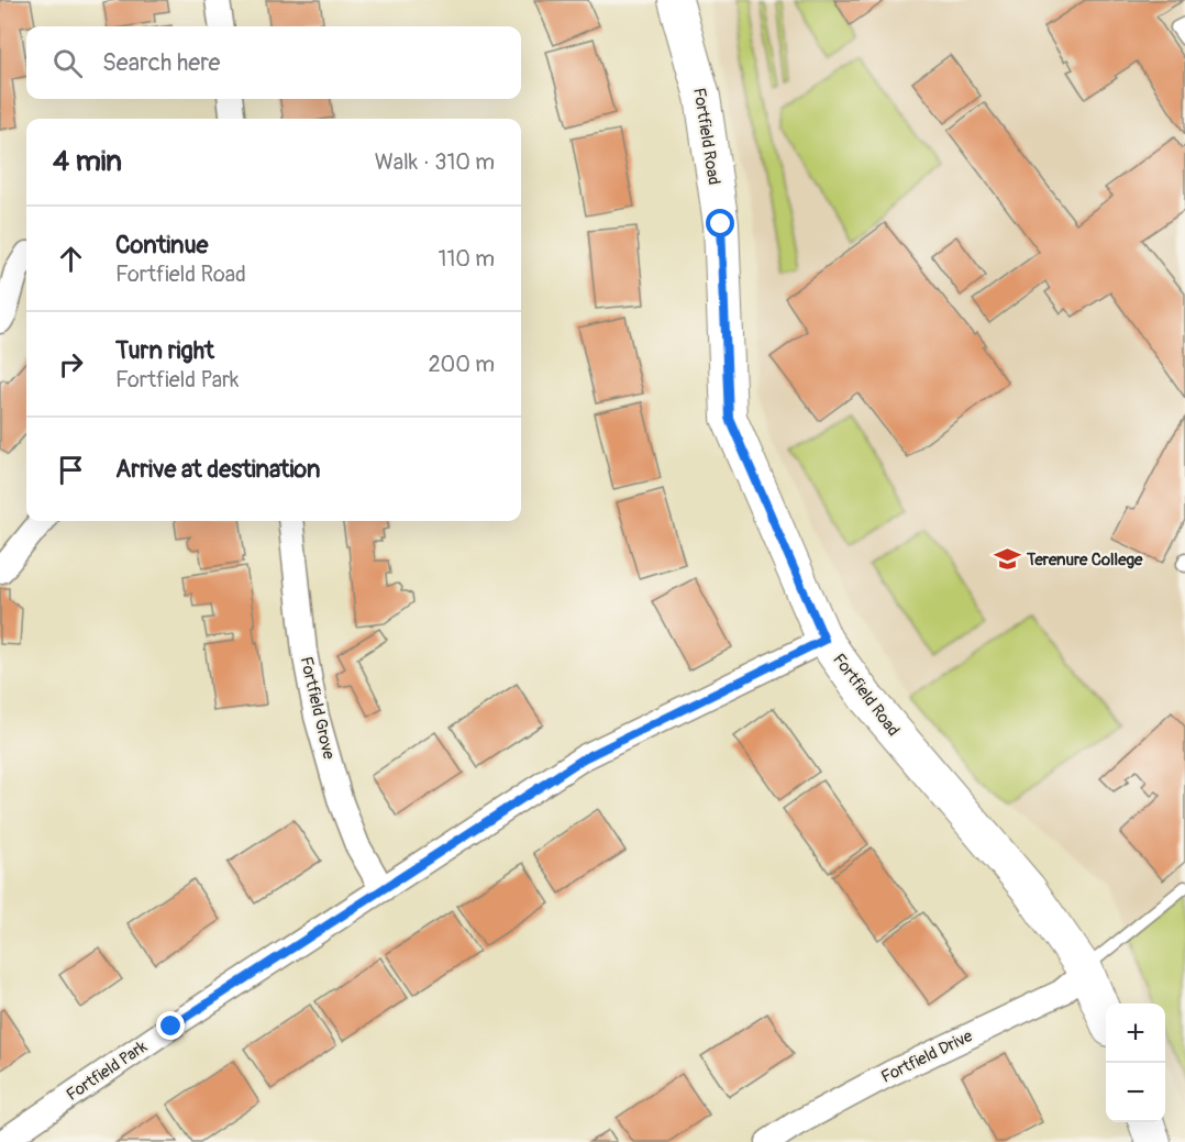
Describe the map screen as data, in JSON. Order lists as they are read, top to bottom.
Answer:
{
  "streets": {
    "street": [
      "Fortfield Road",
      "Fortfield Grove",
      "Fortfield Drive",
      "Fortfield Park"
    ]
  },
  "crossings": [
    ["Fortfield Road", "Fortfield Drive"],
    ["Fortfield Road", "Fortfield Park"],
    ["Fortfield Grove", "Fortfield Park"]
  ],
  "places": {
    "school or university": ["Terenure College"]
  },
  "page": {
    "search": "Search here",
    "heading": ["4 min", "Walk · 310 m"],
    "list": [
      ["Continue", "Fortfield Road", "110 m"],
      ["Turn right", "Fortfield Park", "200 m"],
      "Arrive at destination"
    ],
    "map_buttons": ["+", "−"]
  }
}
